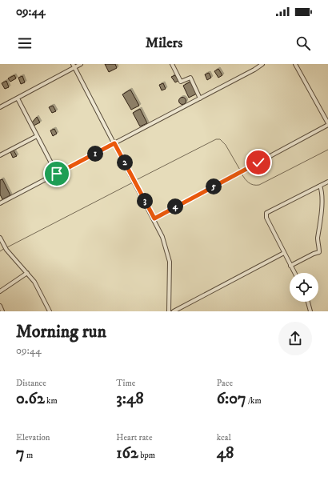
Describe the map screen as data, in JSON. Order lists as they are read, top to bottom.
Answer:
{
  "page": {
    "status": "09:44",
    "header": "Milers",
    "pins": [
      "1",
      "2",
      "5",
      "3",
      "4"
    ],
    "heading": ["Morning run", "09:44"],
    "stats": [
      ["Distance", "0.62 km"],
      ["Time", "3:48"],
      ["Pace", "6:07 /km"],
      ["Elevation", "7 m"],
      ["Heart rate", "162 bpm"],
      ["kcal", "48"]
    ]
  }
}
